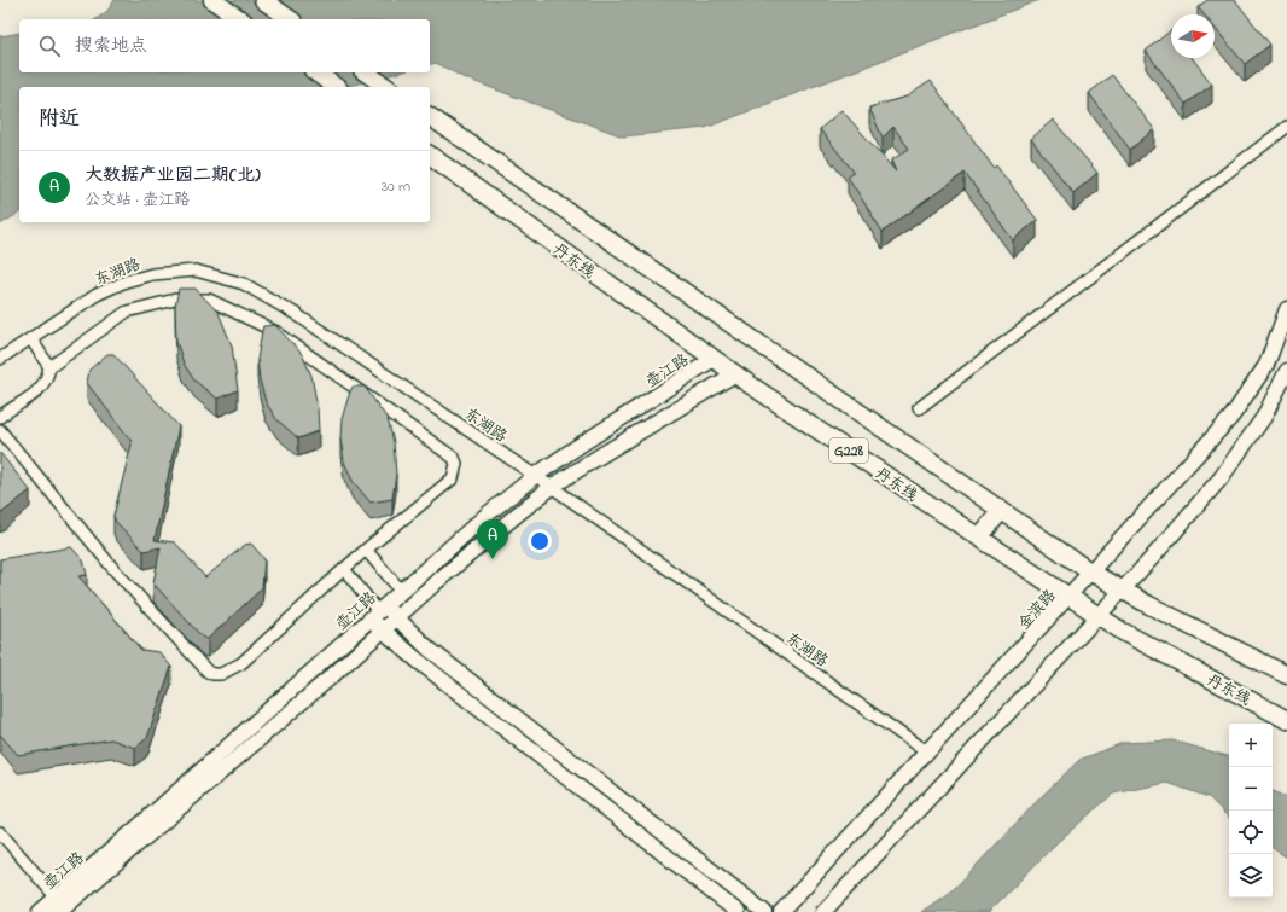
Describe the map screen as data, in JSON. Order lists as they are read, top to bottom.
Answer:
{
  "streets": {
    "highway": ["丹东线", "G228"],
    "main road": ["壶江路", "金滨路"],
    "street": ["东湖路"]
  },
  "crossings": [
    ["丹东线", "壶江路"],
    ["丹东线", "金滨路"],
    ["东湖路", "壶江路"],
    ["东湖路", "金滨路"],
    ["G228", "金滨路"]
  ],
  "north": "right",
  "page": {
    "search": "搜索地点",
    "heading": "附近",
    "list": [
      {
        "mark": "A",
        "name": "大数据产业园二期(北)",
        "note": "公交站 · 壶江路",
        "value": "30 m"
      }
    ],
    "pins": "A",
    "map_buttons": ["+", "−"]
  }
}
